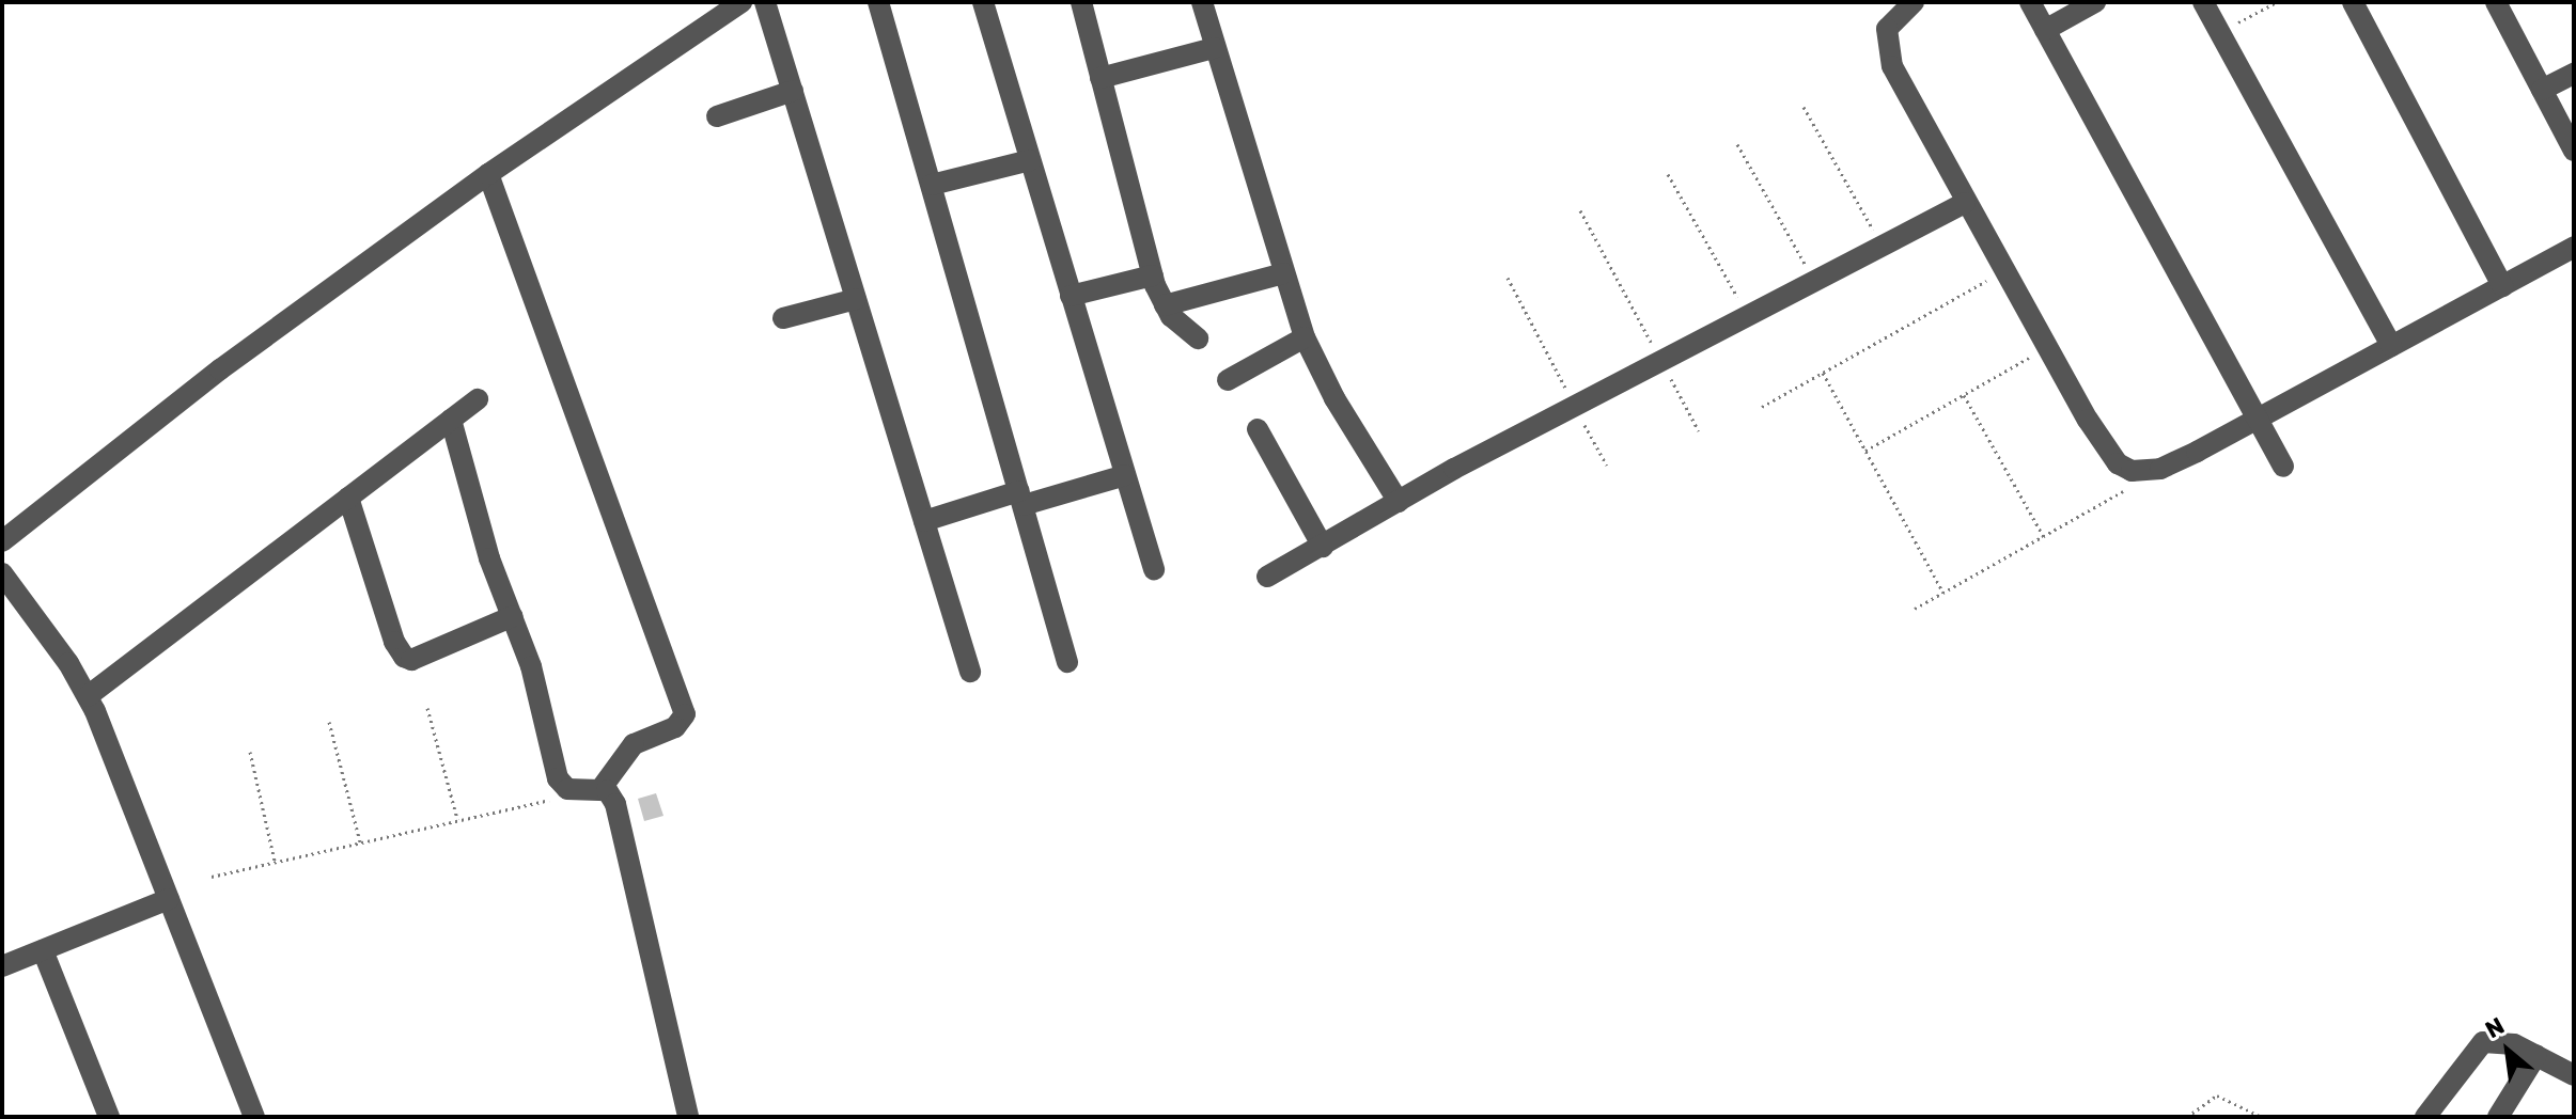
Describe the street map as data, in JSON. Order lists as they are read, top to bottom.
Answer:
{
  "north": "top left"
}
